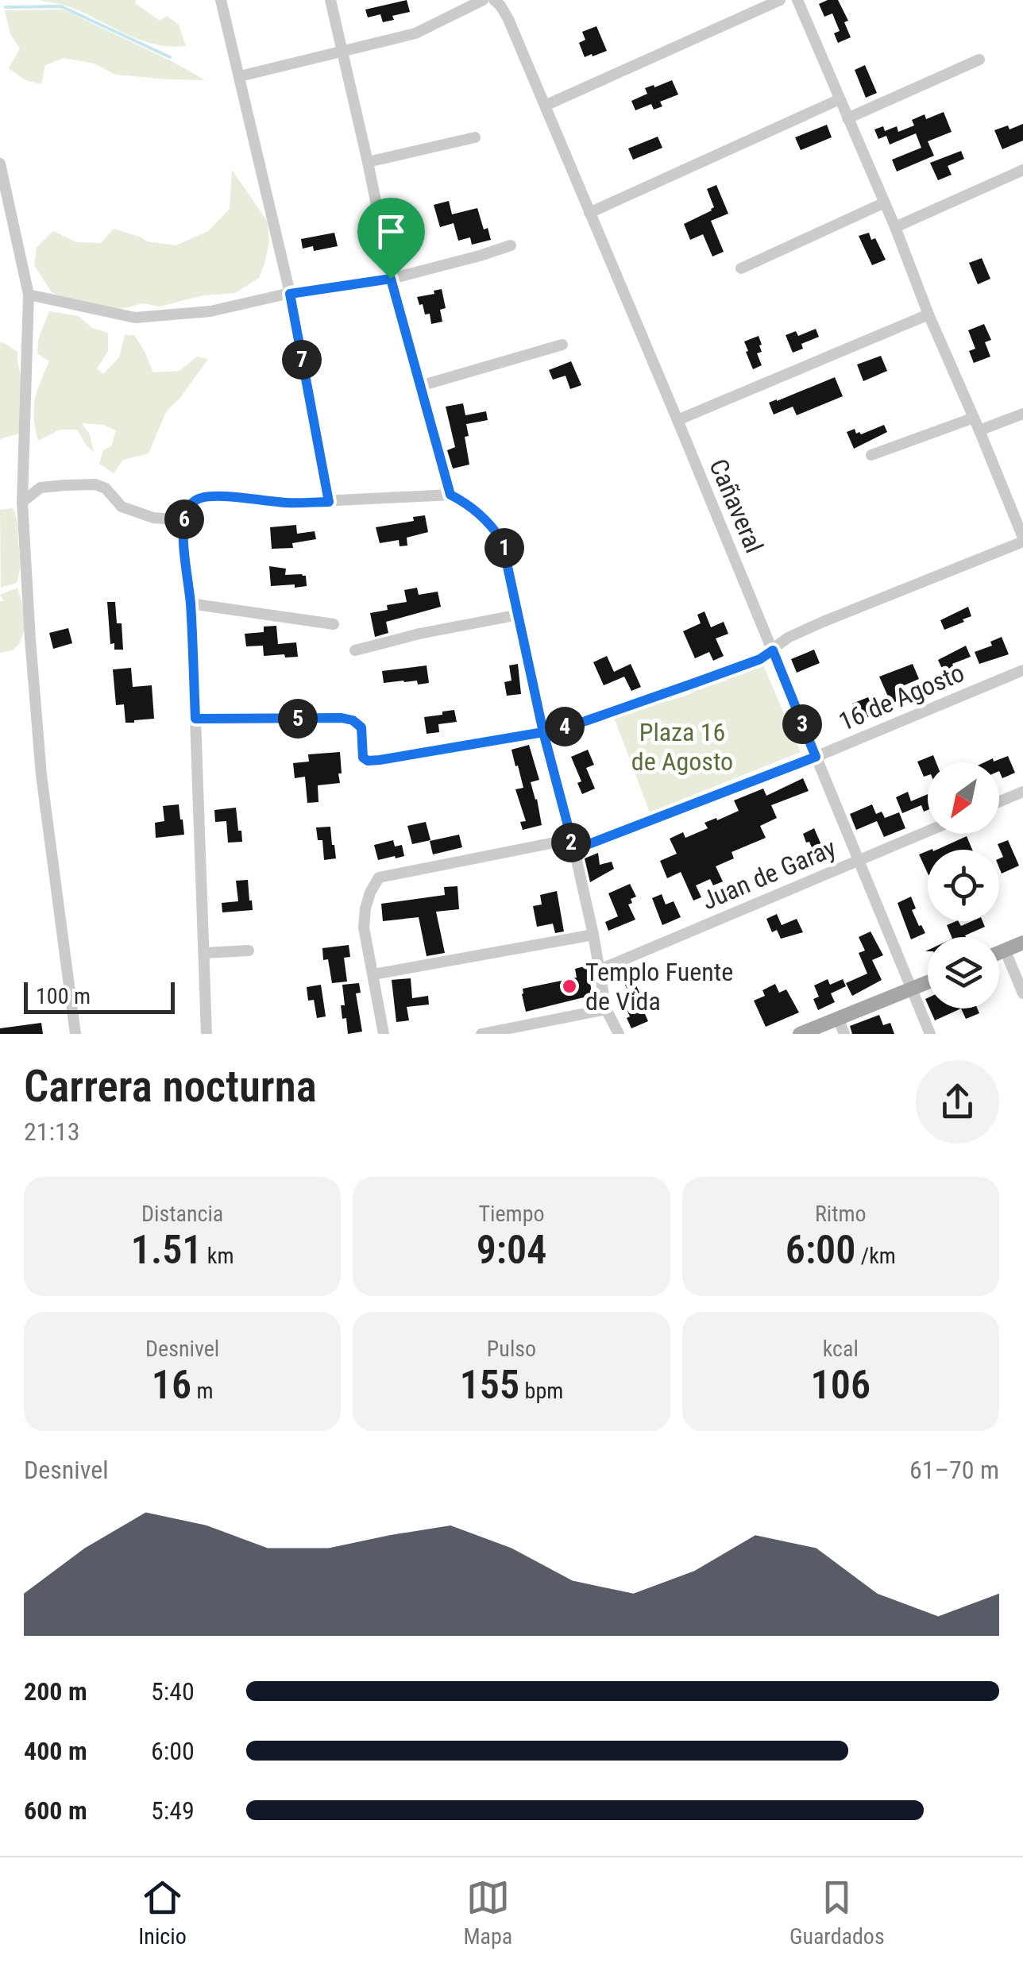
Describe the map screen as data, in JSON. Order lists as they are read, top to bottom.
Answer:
{
  "streets": {
    "street": ["Cañaveral", "16 de Agosto", "Juan de Garay"]
  },
  "crossings": [
    ["Cañaveral", "16 de Agosto"],
    ["Cañaveral", "Juan de Garay"]
  ],
  "parks": ["Plaza 16 de Agosto"],
  "places": ["Templo Fuente de Vida"],
  "scale_bar": "100 m",
  "north": "bottom left",
  "page": {
    "pins": [
      "7",
      "6",
      "1",
      "5",
      "3",
      "4",
      "2"
    ],
    "scale": "100 m",
    "heading": ["Carrera nocturna", "21:13"],
    "stats": [
      ["Distancia", "1.51 km"],
      ["Tiempo", "9:04"],
      ["Ritmo", "6:00 /km"],
      ["Desnivel", "16 m"],
      ["Pulso", "155 bpm"],
      ["kcal", "106"]
    ],
    "chart": ["Desnivel", "61–70 m"],
    "list": [
      {
        "name": "200 m",
        "note": "5:40"
      },
      {
        "name": "400 m",
        "note": "6:00"
      },
      {
        "name": "600 m",
        "note": "5:49"
      }
    ],
    "tabs": ["Inicio", "Mapa", "Guardados"]
  }
}
